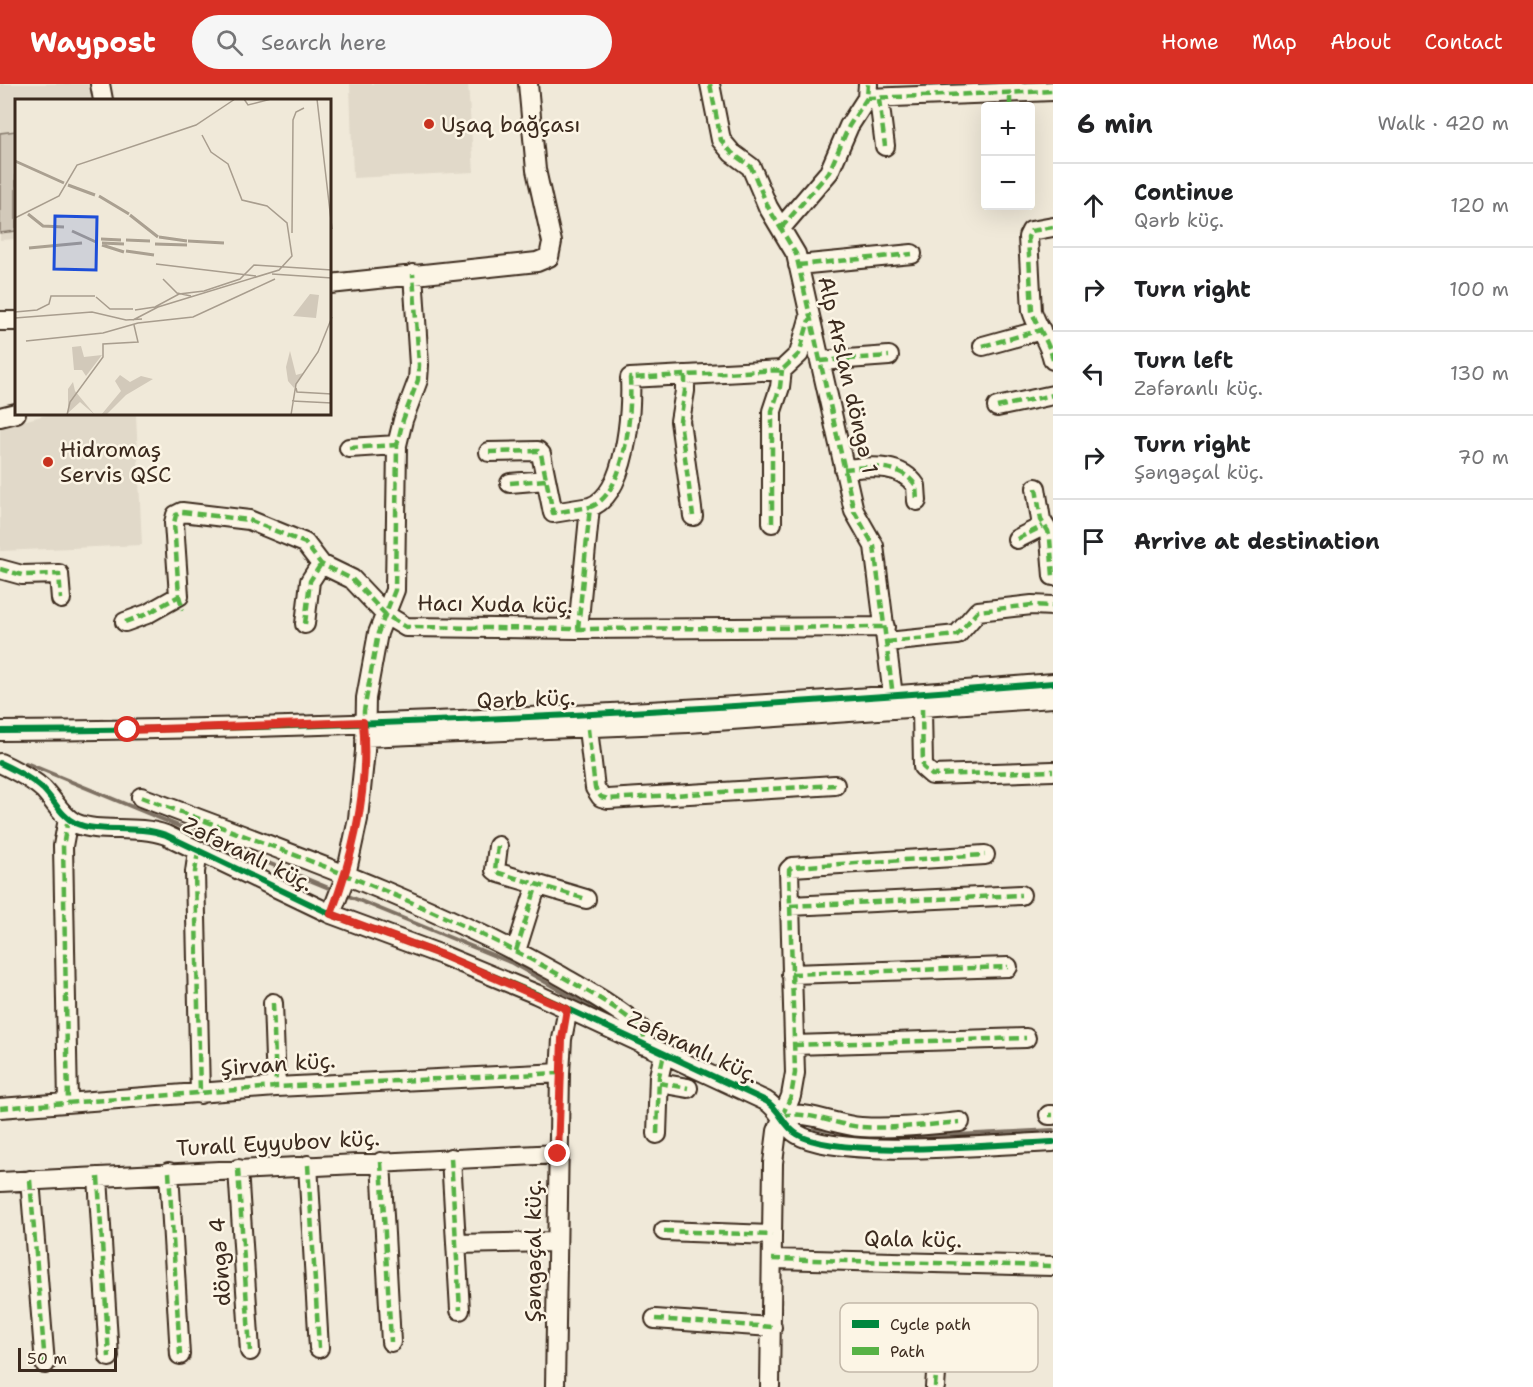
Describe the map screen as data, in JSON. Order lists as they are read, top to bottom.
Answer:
{
  "streets": {
    "street": [
      "Alp Arslan döngə 1",
      "Hacı Xuda küç.",
      "Qərb küç.",
      "Zəfəranlı küç.",
      "Şirvan küç.",
      "Turall Eyyubov küç.",
      "Qala küç.",
      "Şəngəçal küç.",
      "döngə 4"
    ]
  },
  "crossings": [
    ["Alp Arslan döngə 1", "Hacı Xuda küç."],
    ["Alp Arslan döngə 1", "Qərb küç."],
    ["Zəfəranlı küç.", "Şəngəçal küç."],
    ["Şirvan küç.", "Şəngəçal küç."],
    ["Turall Eyyubov küç.", "Şəngəçal küç."],
    ["Turall Eyyubov küç.", "döngə 4"]
  ],
  "places": ["Uşaq bağçası", "Hidromaş Servis QSC"],
  "legend": ["Cycle path", "Path"],
  "scale_bar": "50 m",
  "page": {
    "header": "Waypost",
    "search": "Search here",
    "nav": [
      "Home",
      "Map",
      "About",
      "Contact"
    ],
    "heading": ["6 min", "Walk · 420 m"],
    "map_buttons": ["+", "−"],
    "list": [
      ["Continue", "Qərb küç.", "120 m"],
      ["Turn right", "100 m"],
      ["Turn left", "Zəfəranlı küç.", "130 m"],
      ["Turn right", "Şəngəçal küç.", "70 m"],
      "Arrive at destination"
    ],
    "scale": "50 m"
  }
}
